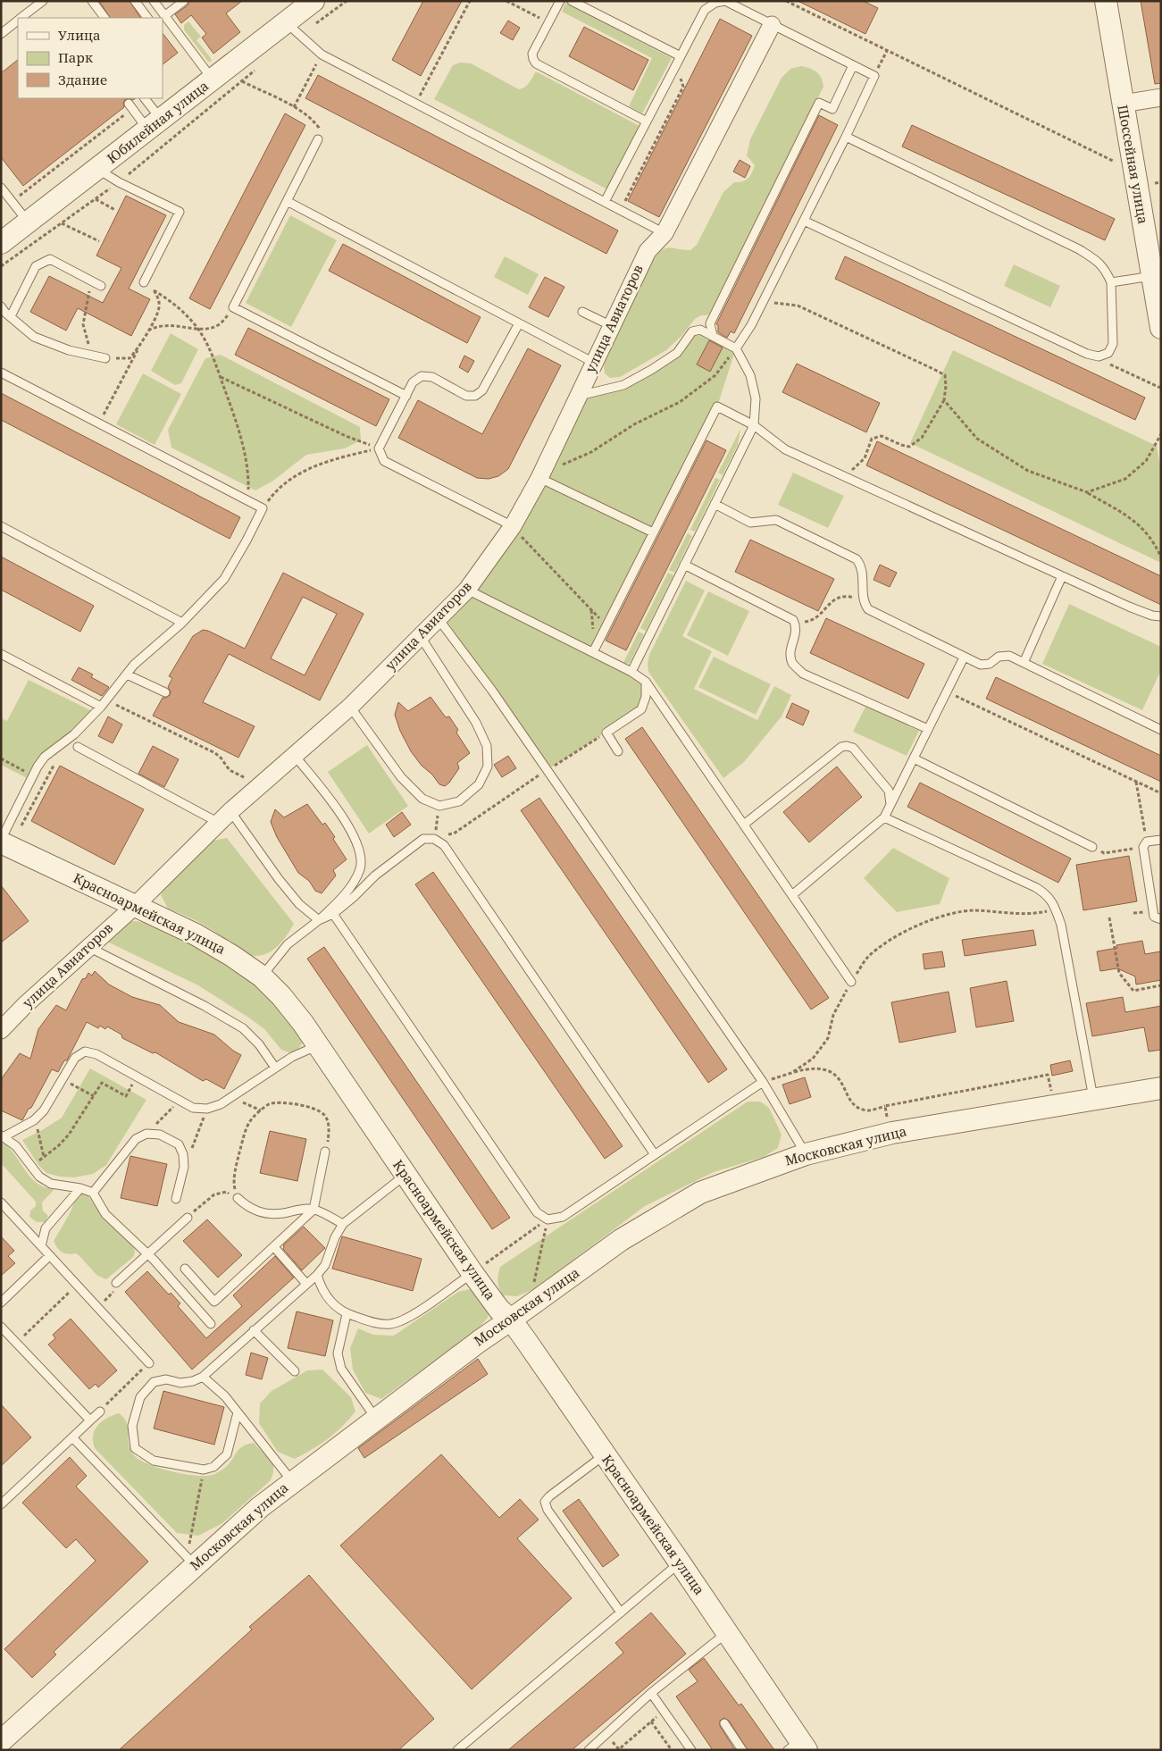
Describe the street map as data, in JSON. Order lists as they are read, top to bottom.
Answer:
{
  "streets": {
    "street": [
      "Юбилейная улица",
      "Шоссейная улица",
      "улица Авиаторов",
      "Красноармейская улица",
      "Московская улица"
    ]
  },
  "crossings": [
    ["улица Авиаторов", "Красноармейская улица"],
    ["Красноармейская улица", "Московская улица"]
  ],
  "legend": ["Улица", "Парк", "Здание"]
}
